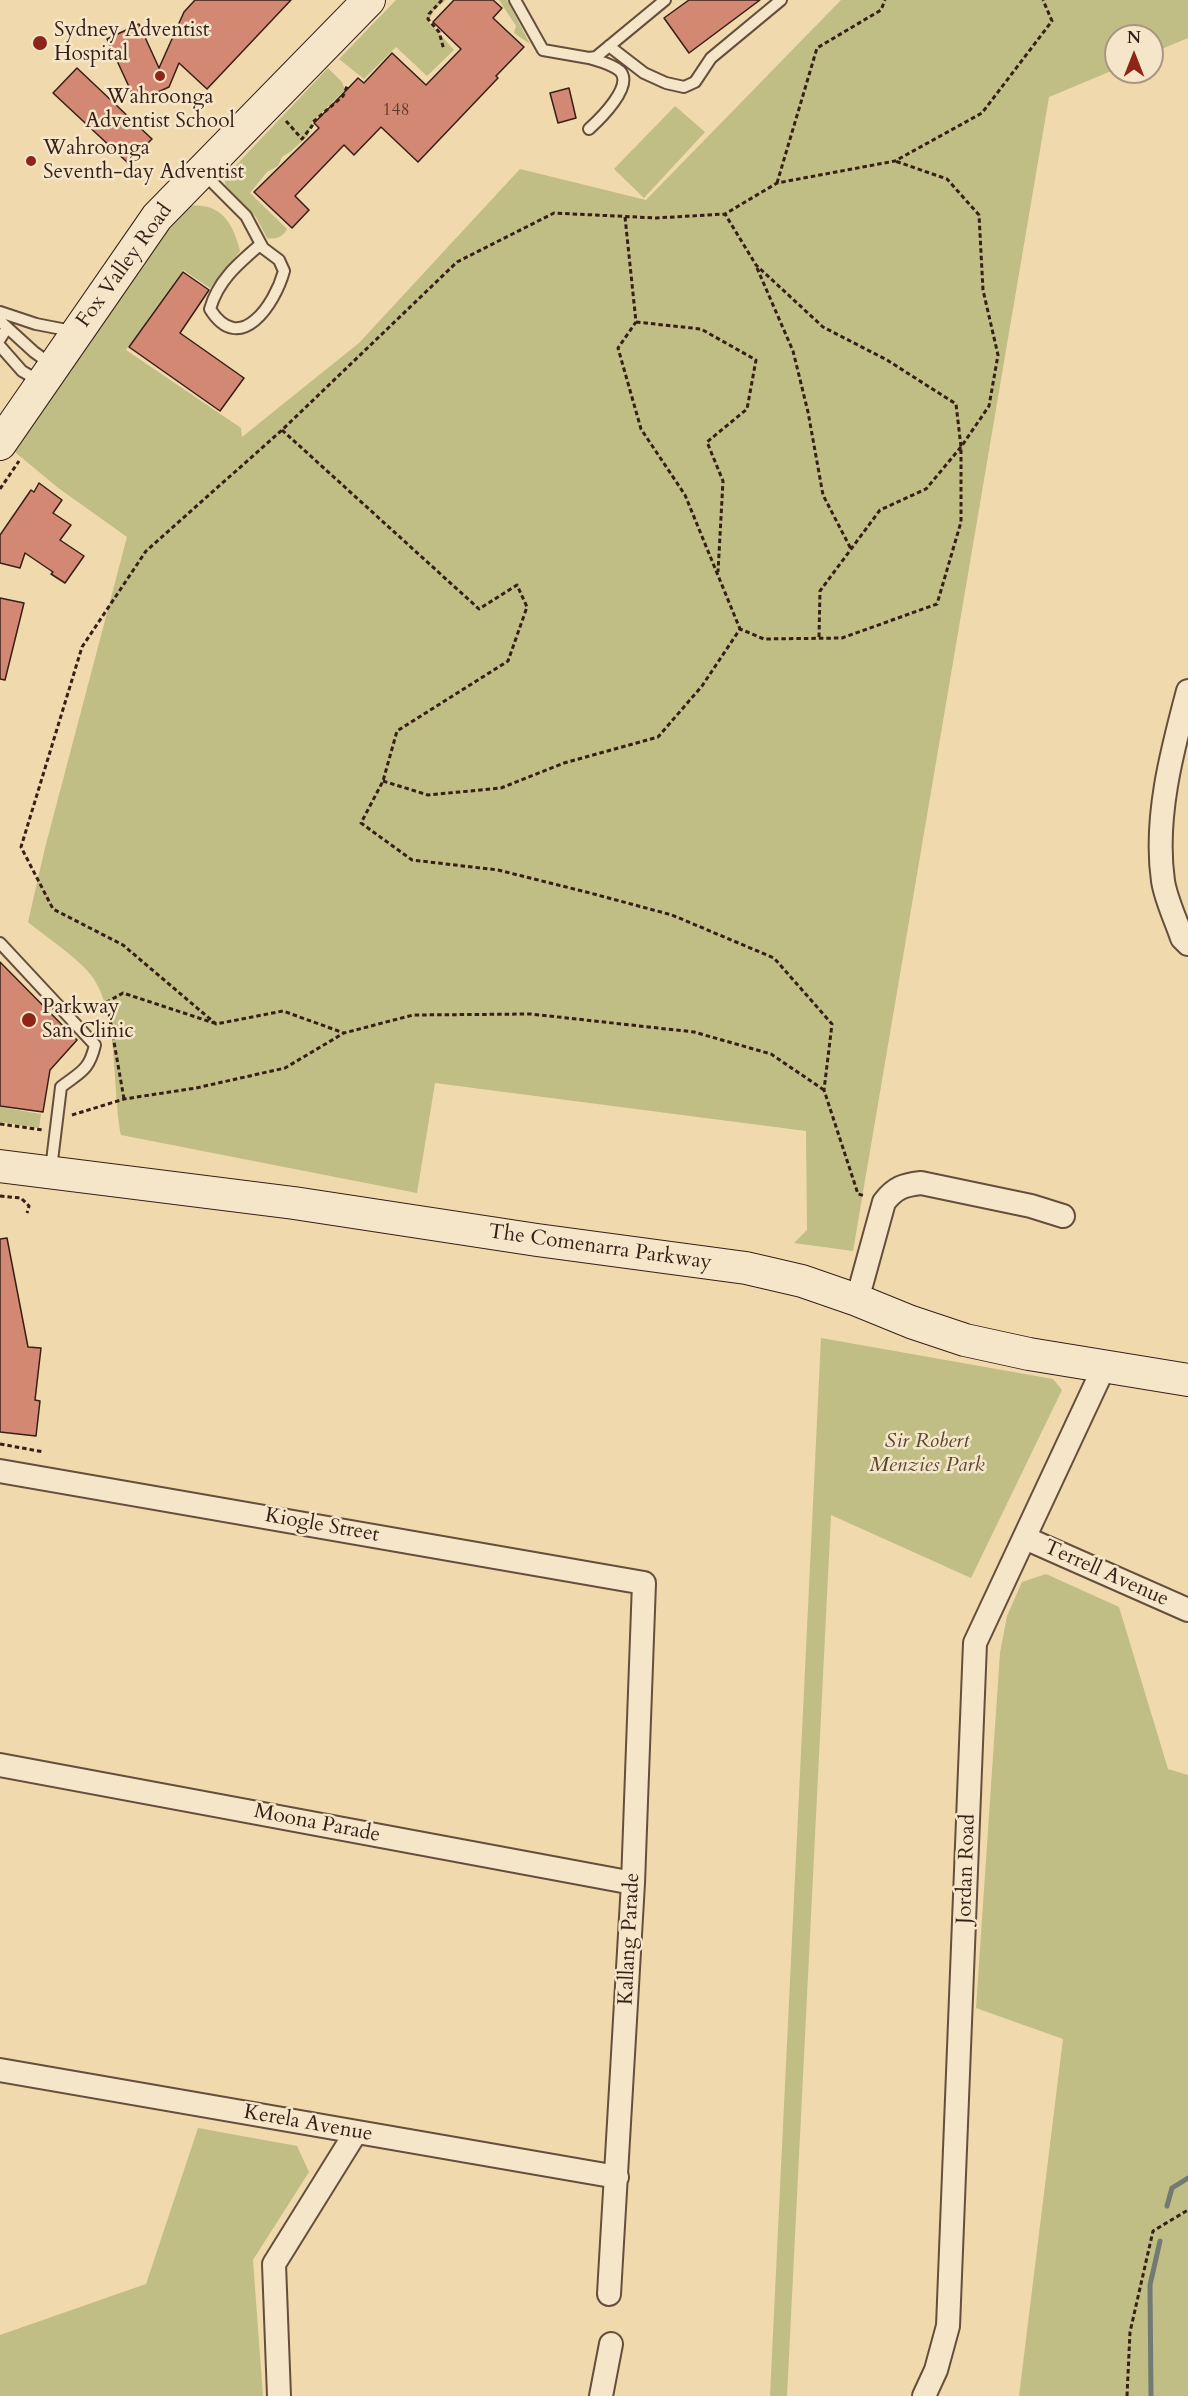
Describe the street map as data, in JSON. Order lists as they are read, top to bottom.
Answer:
{
  "streets": {
    "main road": ["Fox Valley Road", "The Comenarra Parkway"],
    "street": [
      "Kiogle Street",
      "Terrell Avenue",
      "Moona Parade",
      "Jordan Road",
      "Kallang Parade",
      "Kerela Avenue"
    ]
  },
  "crossings": [
    ["The Comenarra Parkway", "Jordan Road"],
    ["Kiogle Street", "Kallang Parade"],
    ["Terrell Avenue", "Jordan Road"],
    ["Moona Parade", "Kallang Parade"],
    ["Kallang Parade", "Kerela Avenue"]
  ],
  "parks": ["Sir Robert Menzies Park"],
  "places": [
    "Sydney Adventist Hospital",
    "Wahroonga Adventist School",
    "Wahroonga Seventh-day Adventist",
    "Parkway San Clinic"
  ],
  "house_numbers": ["148"],
  "north": "top"
}
